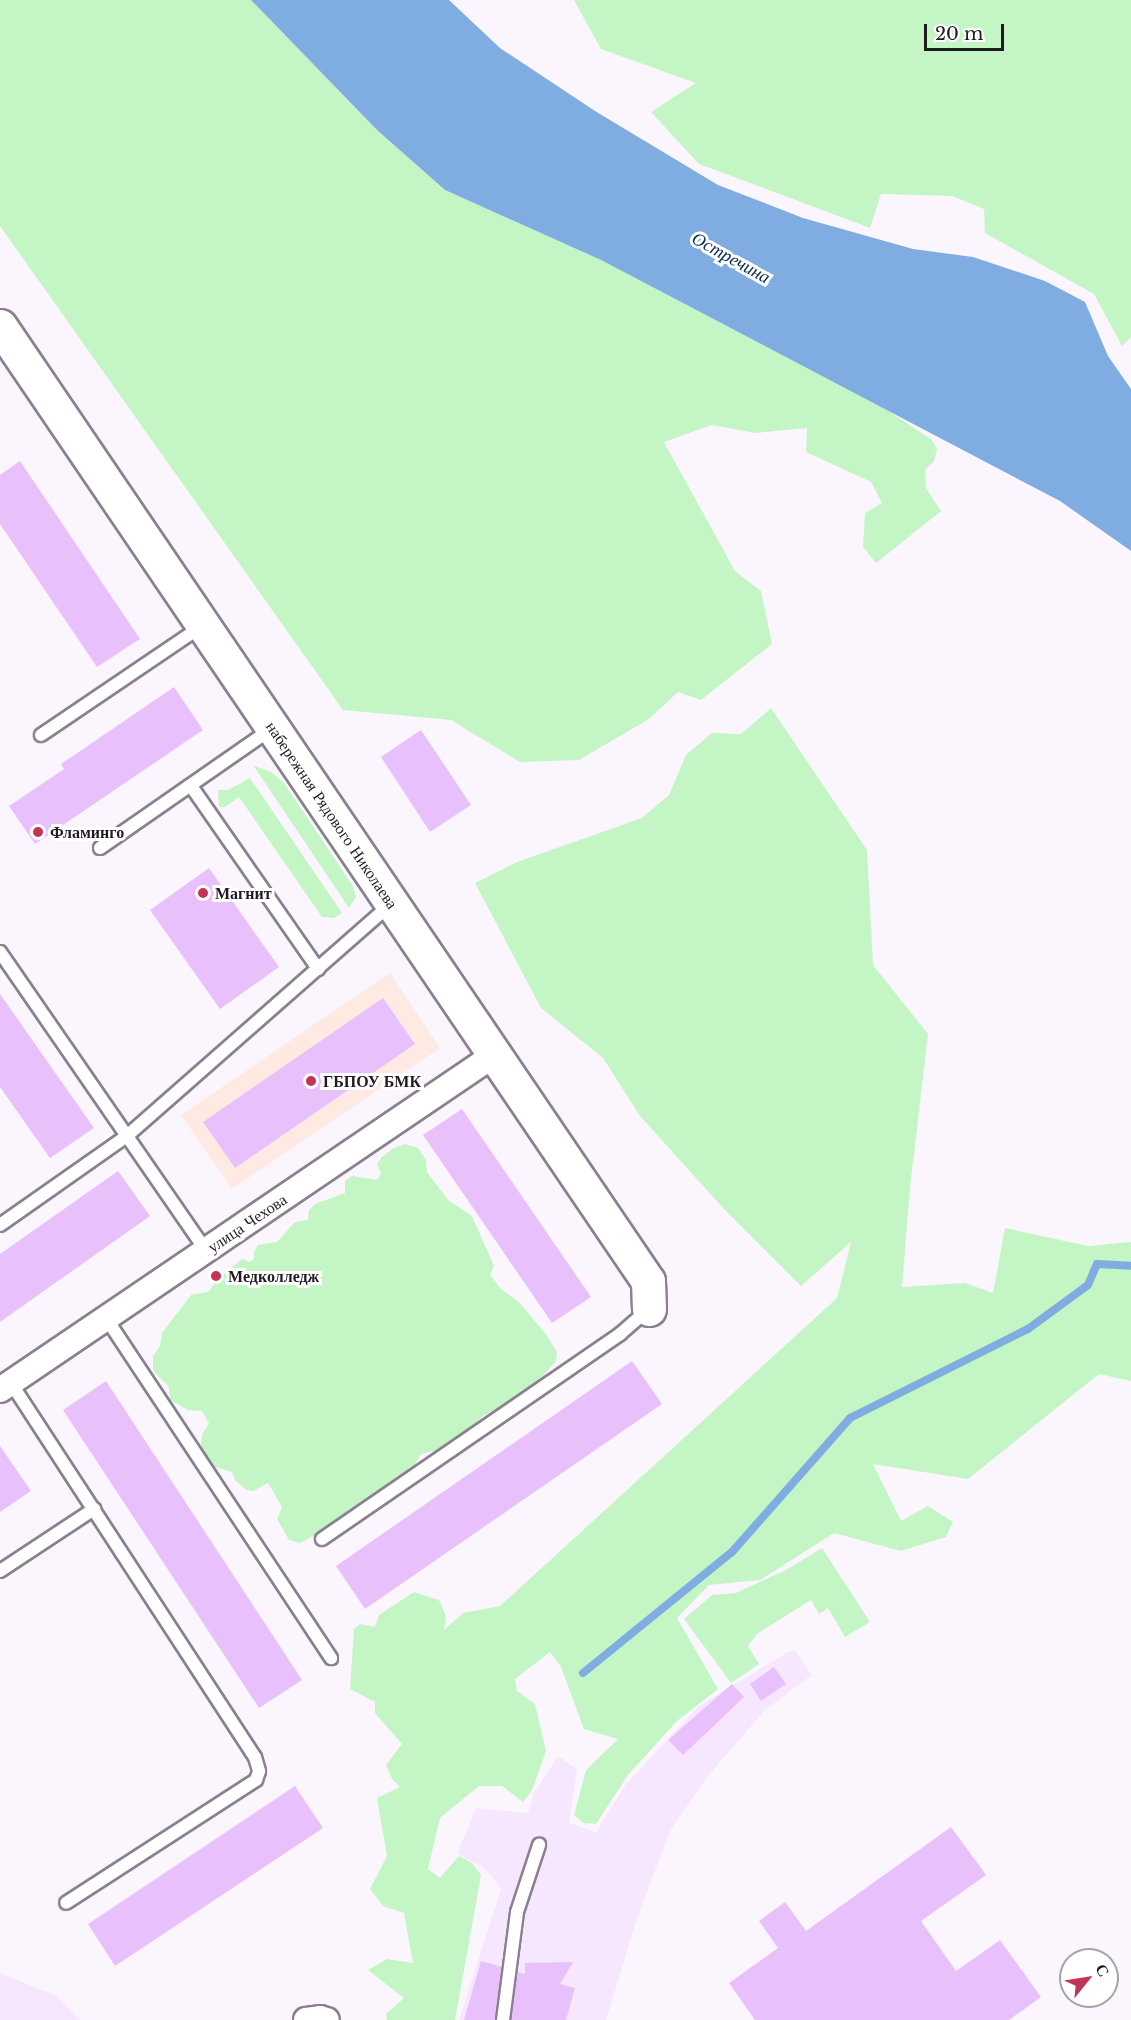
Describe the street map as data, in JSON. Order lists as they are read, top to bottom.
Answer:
{
  "streets": {
    "street": ["набережная Рядового Николаева", "улица Чехова"]
  },
  "crossings": [
    ["набережная Рядового Николаева", "улица Чехова"]
  ],
  "water": ["Остречина"],
  "places": [
    "Фламинго",
    "Магнит",
    "ГБПОУ БМК",
    "Медколледж"
  ],
  "scale_bar": "20 m",
  "north": "top right"
}
